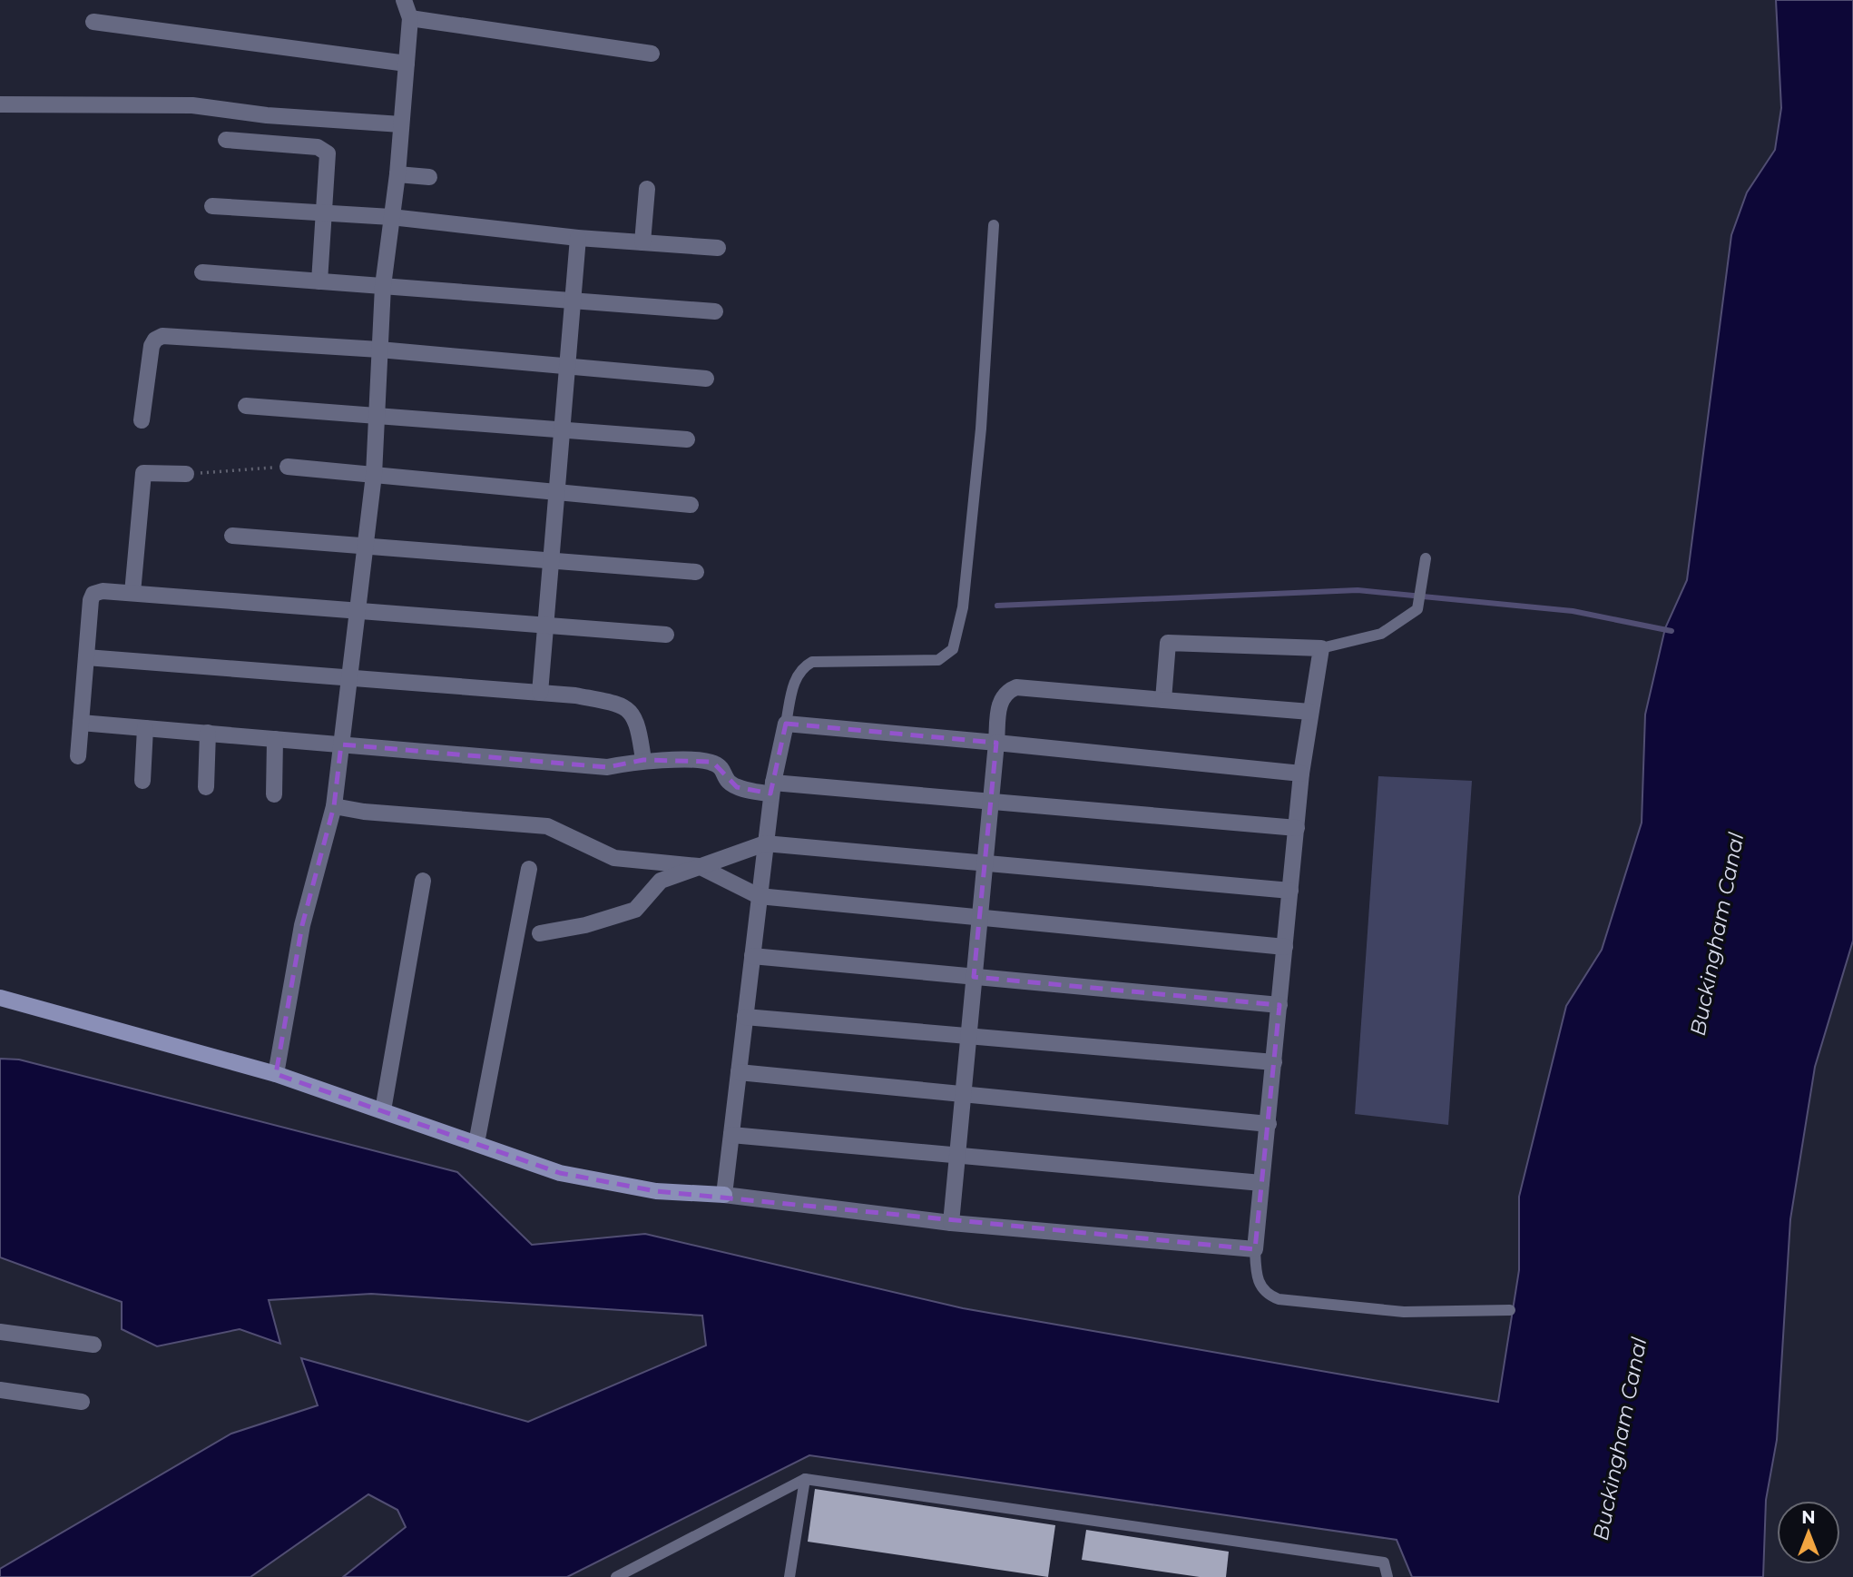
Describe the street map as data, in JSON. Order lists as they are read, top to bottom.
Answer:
{
  "water": ["Buckingham Canal"],
  "north": "top"
}
